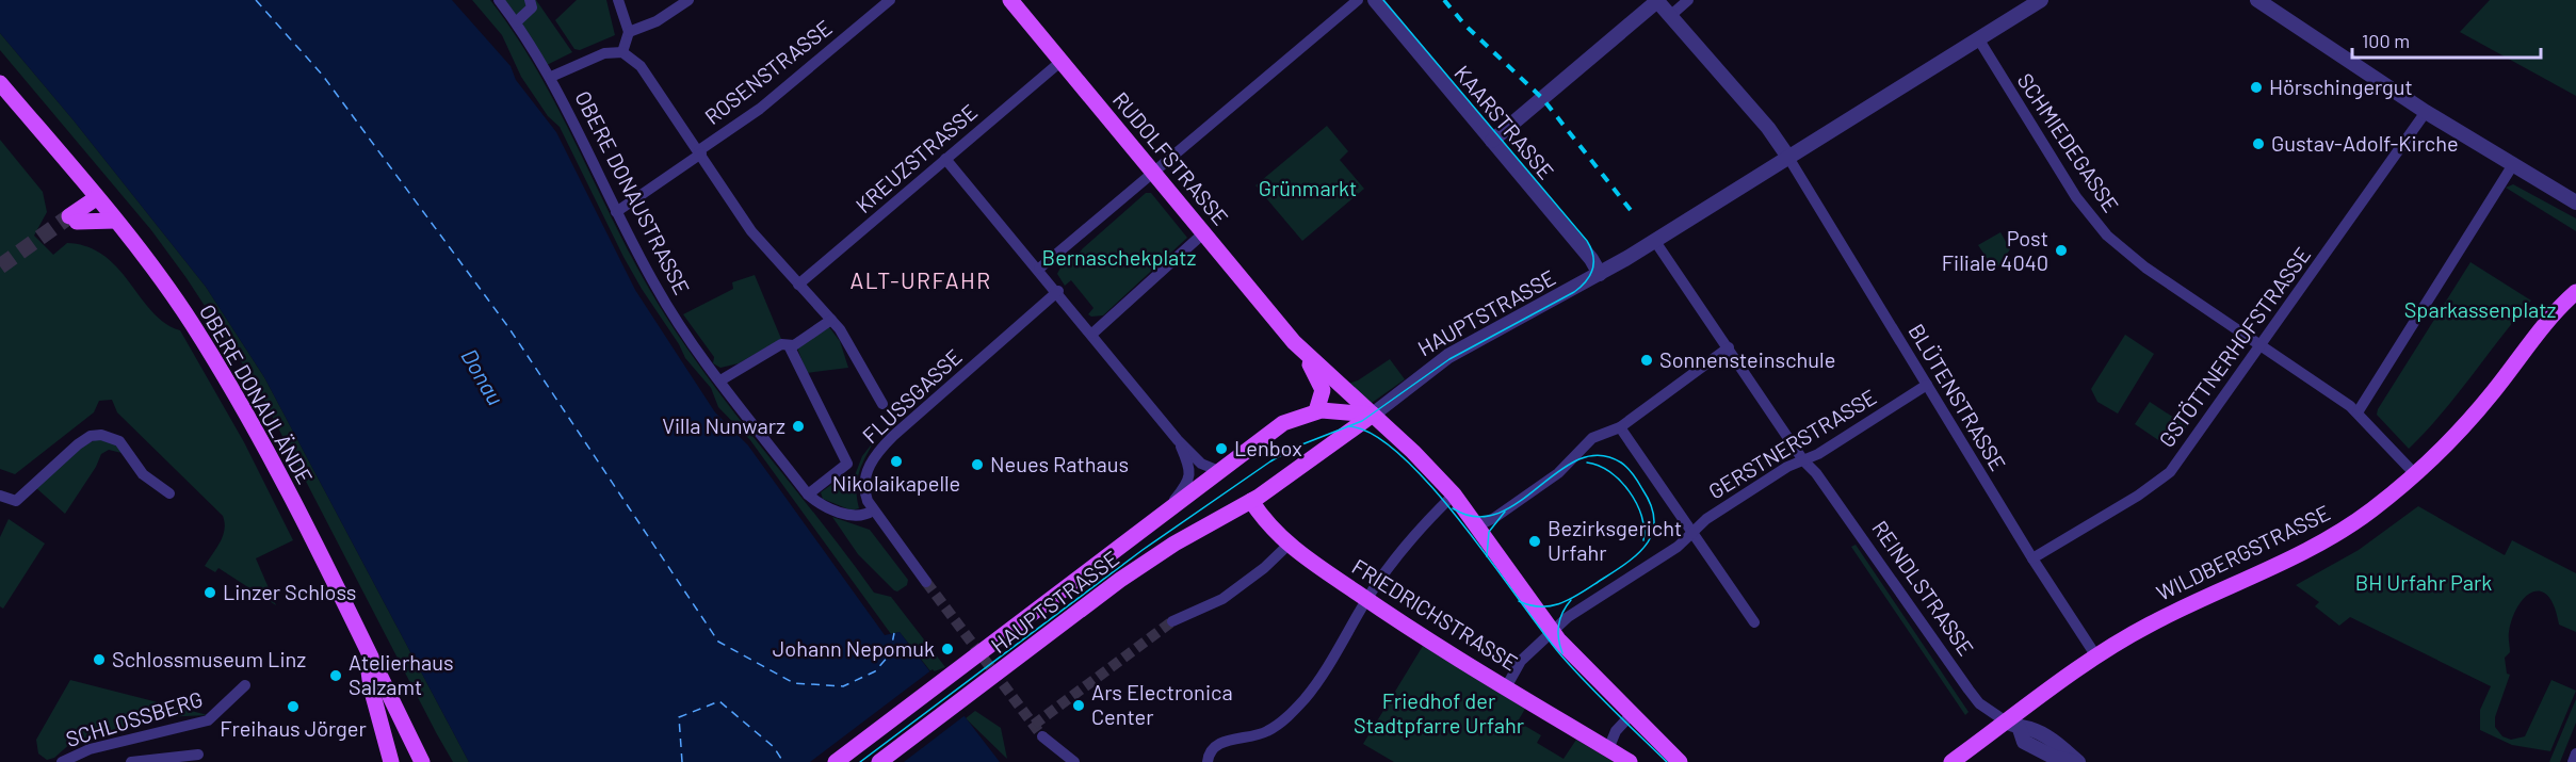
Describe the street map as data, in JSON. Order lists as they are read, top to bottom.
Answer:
{
  "streets": {
    "main road": [
      "RUDOLFSTRASSE",
      "HAUPTSTRASSE",
      "OBERE DONAULÄNDE",
      "WILDBERGSTRASSE",
      "FRIEDRICHSTRASSE"
    ],
    "street": [
      "ROSENSTRASSE",
      "KAARSTRASSE",
      "SCHMIEDEGASSE",
      "KREUZSTRASSE",
      "OBERE DONAUSTRASSE",
      "GSTÖTTNERHOFSTRASSE",
      "FLUSSGASSE",
      "BLÜTENSTRASSE",
      "GERSTNERSTRASSE",
      "REINDLSTRASSE",
      "SCHLOSSBERG"
    ]
  },
  "crossings": [
    ["ROSENSTRASSE", "OBERE DONAUSTRASSE"],
    ["KAARSTRASSE", "HAUPTSTRASSE"],
    ["SCHMIEDEGASSE", "HAUPTSTRASSE"],
    ["SCHMIEDEGASSE", "GSTÖTTNERHOFSTRASSE"],
    ["KREUZSTRASSE", "RUDOLFSTRASSE"],
    ["RUDOLFSTRASSE", "HAUPTSTRASSE"],
    ["RUDOLFSTRASSE", "GERSTNERSTRASSE"],
    ["OBERE DONAUSTRASSE", "FLUSSGASSE"],
    ["HAUPTSTRASSE", "BLÜTENSTRASSE"],
    ["HAUPTSTRASSE", "REINDLSTRASSE"],
    ["HAUPTSTRASSE", "FRIEDRICHSTRASSE"],
    ["GSTÖTTNERHOFSTRASSE", "BLÜTENSTRASSE"],
    ["BLÜTENSTRASSE", "GERSTNERSTRASSE"],
    ["BLÜTENSTRASSE", "WILDBERGSTRASSE"],
    ["GERSTNERSTRASSE", "REINDLSTRASSE"],
    ["GERSTNERSTRASSE", "FRIEDRICHSTRASSE"],
    ["WILDBERGSTRASSE", "REINDLSTRASSE"]
  ],
  "districts": ["ALT-URFAHR"],
  "water": ["Donau"],
  "parks": [
    "Grünmarkt",
    "Bernaschekplatz",
    "Sparkassenplatz",
    "BH Urfahr Park",
    "Friedhof der Stadtpfarre Urfahr"
  ],
  "places": [
    "Hörschingergut",
    "Gustav-Adolf-Kirche",
    "Post Filiale 4040",
    "Sonnensteinschule",
    "Villa Nunwarz",
    "Lenbox",
    "Nikolaikapelle",
    "Neues Rathaus",
    "Bezirksgericht Urfahr",
    "Linzer Schloss",
    "Johann Nepomuk",
    "Schlossmuseum Linz",
    "Atelierhaus Salzamt",
    "Ars Electronica Center",
    "Freihaus Jörger"
  ],
  "scale_bar": "100 m"
}
